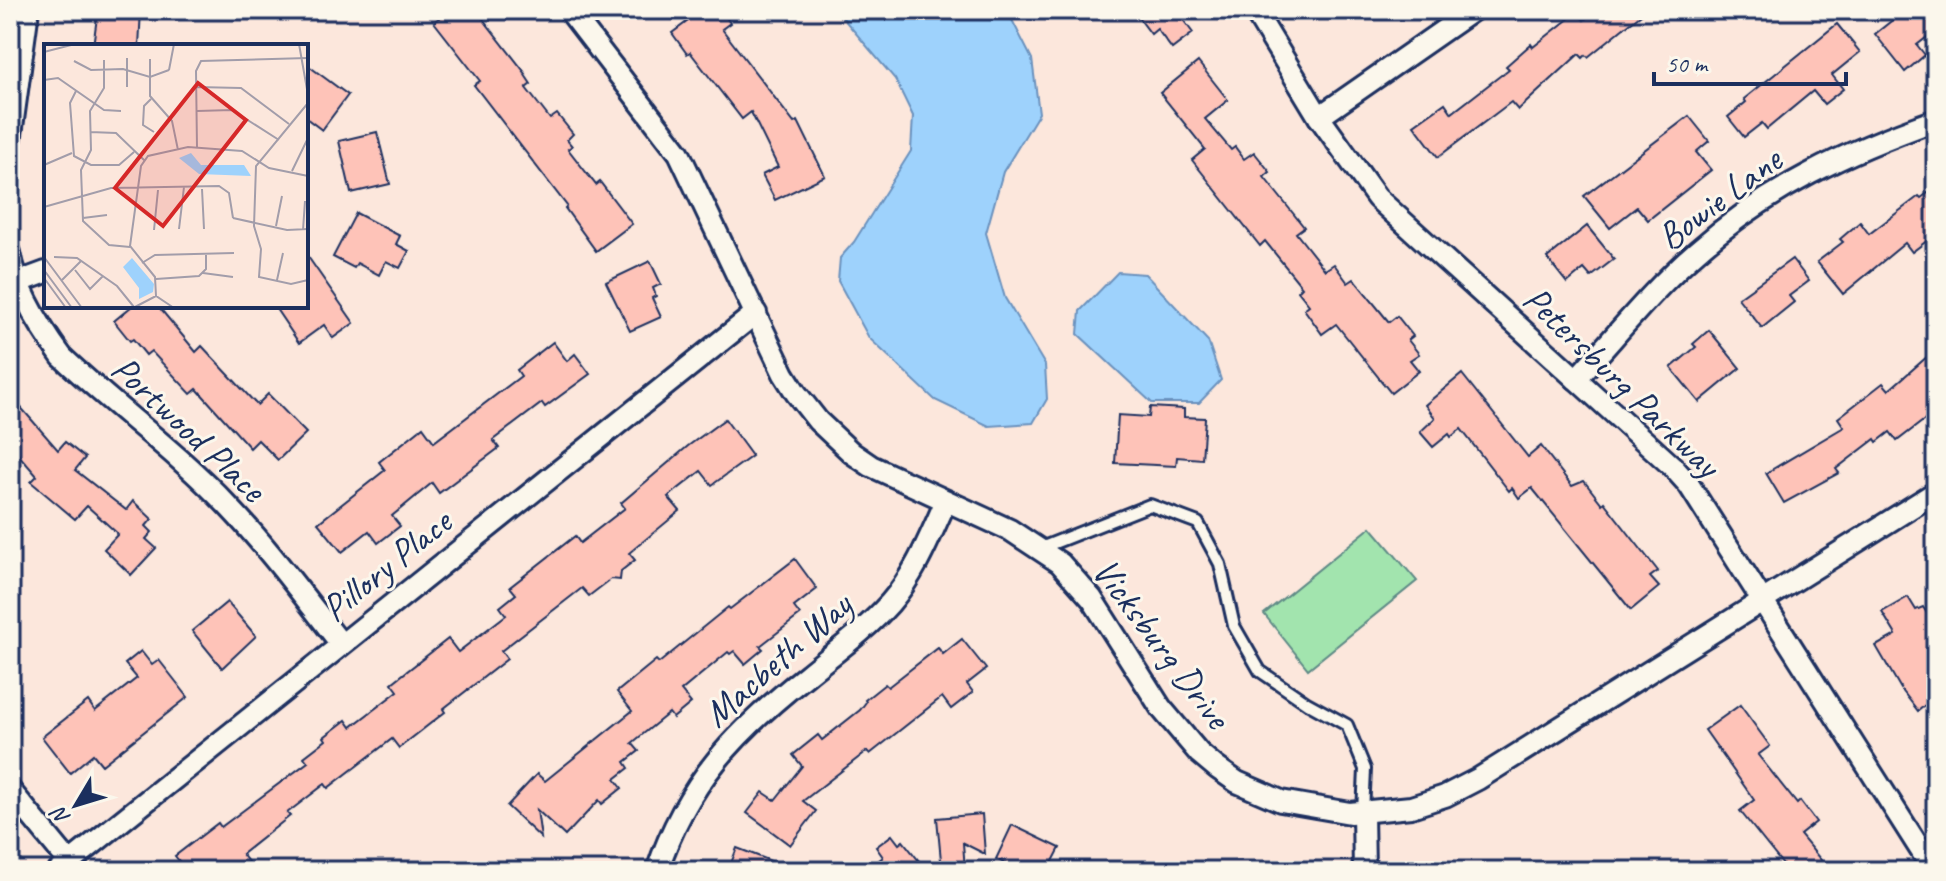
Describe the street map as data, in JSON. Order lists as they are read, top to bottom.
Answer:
{
  "streets": {
    "street": [
      "Bowie Lane",
      "Petersburg Parkway",
      "Portwood Place",
      "Pillory Place",
      "Vicksburg Drive",
      "Macbeth Way"
    ]
  },
  "crossings": [
    ["Bowie Lane", "Petersburg Parkway"],
    ["Petersburg Parkway", "Vicksburg Drive"],
    ["Portwood Place", "Pillory Place"],
    ["Pillory Place", "Vicksburg Drive"],
    ["Vicksburg Drive", "Macbeth Way"]
  ],
  "scale_bar": "50 m",
  "north": "bottom left"
}
